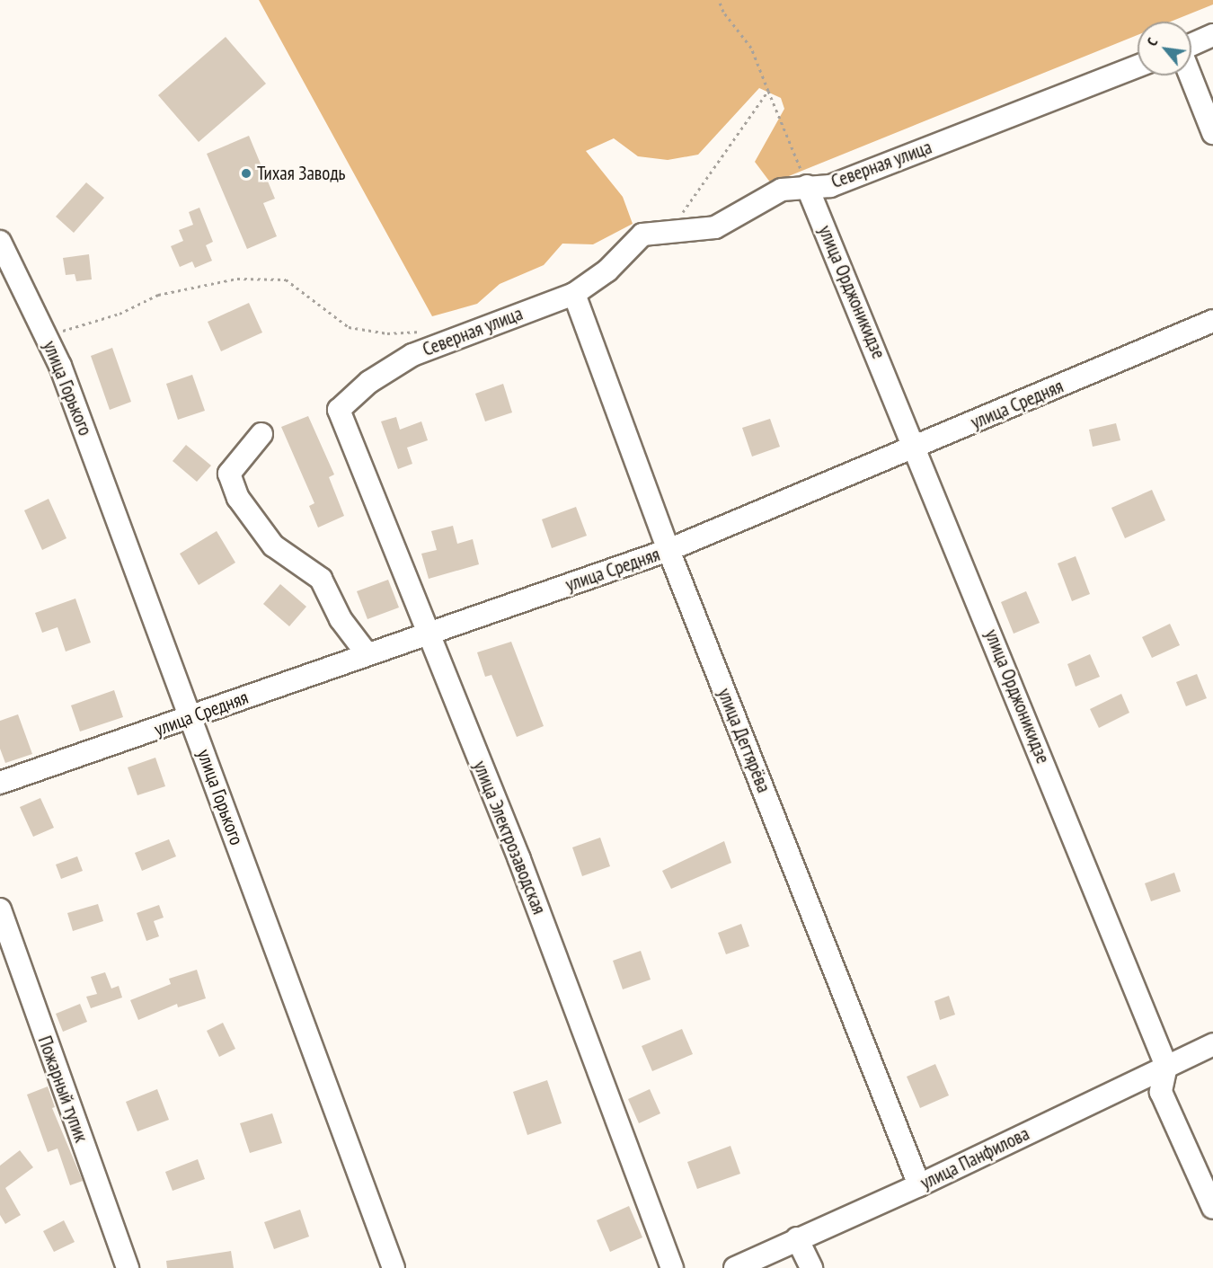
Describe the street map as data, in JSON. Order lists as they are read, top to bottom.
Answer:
{
  "streets": {
    "street": [
      "Северная улица",
      "улица Орджоникидзе",
      "улица Горького",
      "улица Средняя",
      "улица Дегтярёва",
      "улица Электрозаводская",
      "Пожарный тупик",
      "улица Панфилова"
    ]
  },
  "crossings": [
    ["Северная улица", "улица Орджоникидзе"],
    ["Северная улица", "улица Дегтярёва"],
    ["Северная улица", "улица Электрозаводская"],
    ["улица Орджоникидзе", "улица Средняя"],
    ["улица Орджоникидзе", "улица Панфилова"],
    ["улица Горького", "улица Средняя"],
    ["улица Средняя", "улица Дегтярёва"],
    ["улица Средняя", "улица Электрозаводская"],
    ["улица Дегтярёва", "улица Панфилова"]
  ],
  "places": ["Тихая Заводь"],
  "north": "top left"
}
